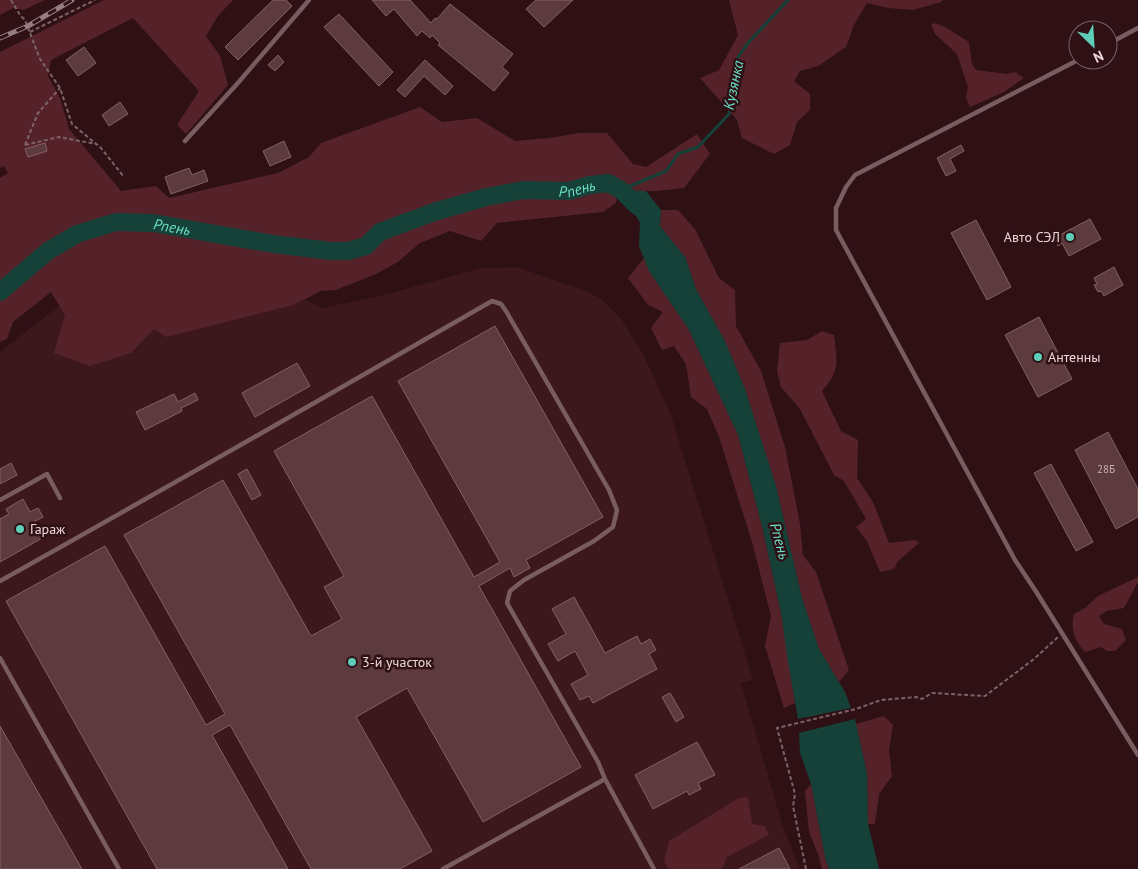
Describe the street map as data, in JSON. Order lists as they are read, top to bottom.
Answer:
{
  "water": ["Кузянка", "Рпень"],
  "places": [
    "Авто СЭЛ",
    "Антенны",
    "Гараж",
    "3-й участок"
  ],
  "house_numbers": ["28Б"],
  "north": "bottom right"
}
